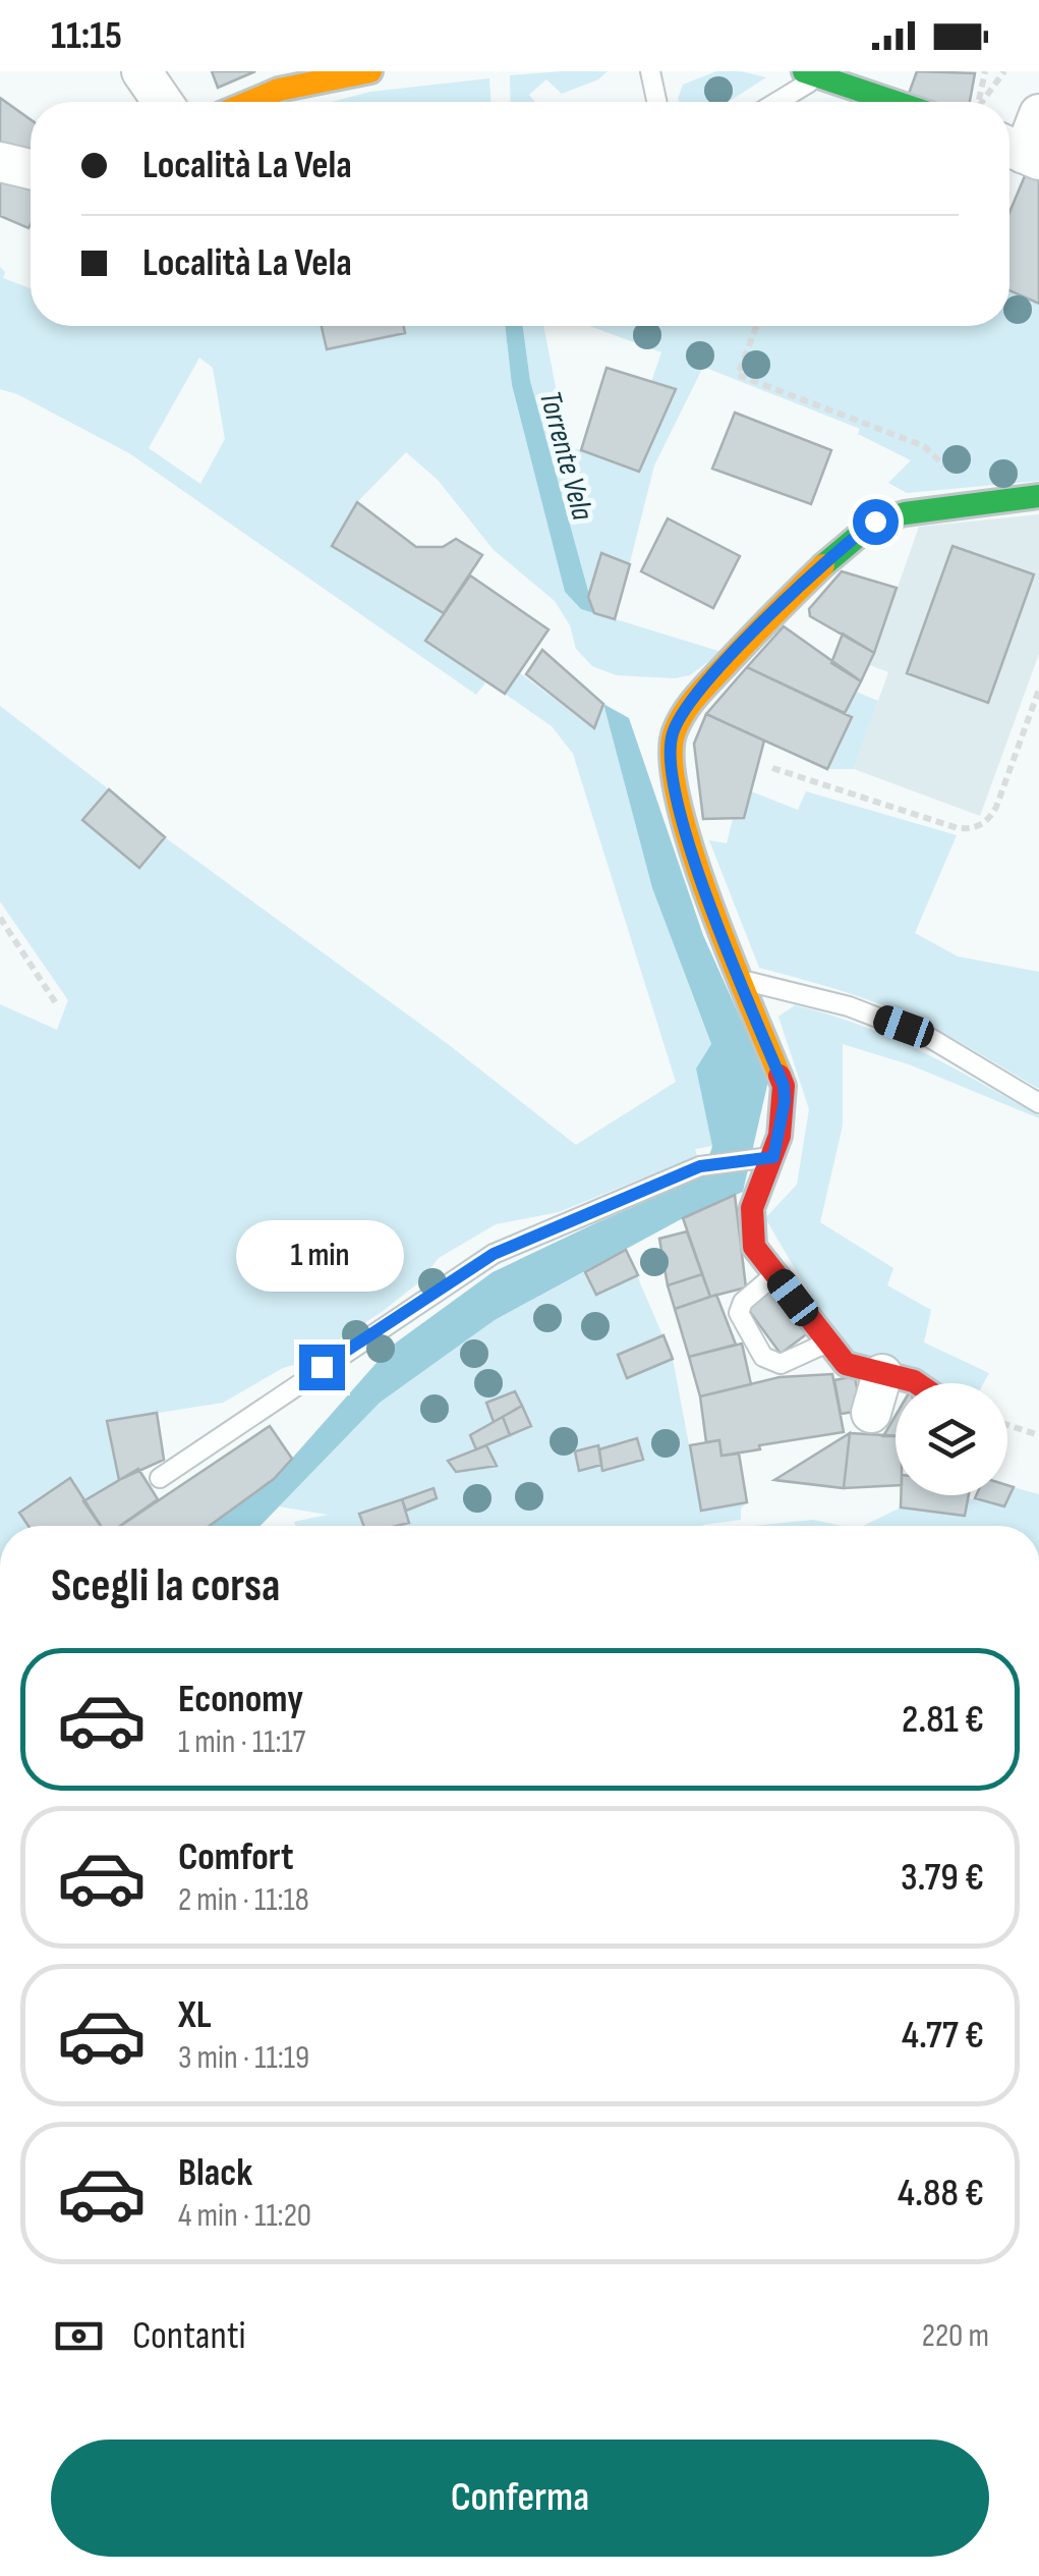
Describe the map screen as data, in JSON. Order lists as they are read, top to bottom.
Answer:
{
  "water": ["Torrente Vela"],
  "page": {
    "status": "11:15",
    "banner": ["Località La Vela", "Località La Vela"],
    "bubble": "1 min",
    "heading": "Scegli la corsa",
    "list": [
      {
        "name": "Economy",
        "note": "1 min · 11:17",
        "value": "2.81 €"
      },
      {
        "name": "Comfort",
        "note": "2 min · 11:18",
        "value": "3.79 €"
      },
      {
        "name": "XL",
        "note": "3 min · 11:19",
        "value": "4.77 €"
      },
      {
        "name": "Black",
        "note": "4 min · 11:20",
        "value": "4.88 €"
      }
    ],
    "pay": ["Contanti", "220 m"],
    "buttons": "Conferma"
  }
}
